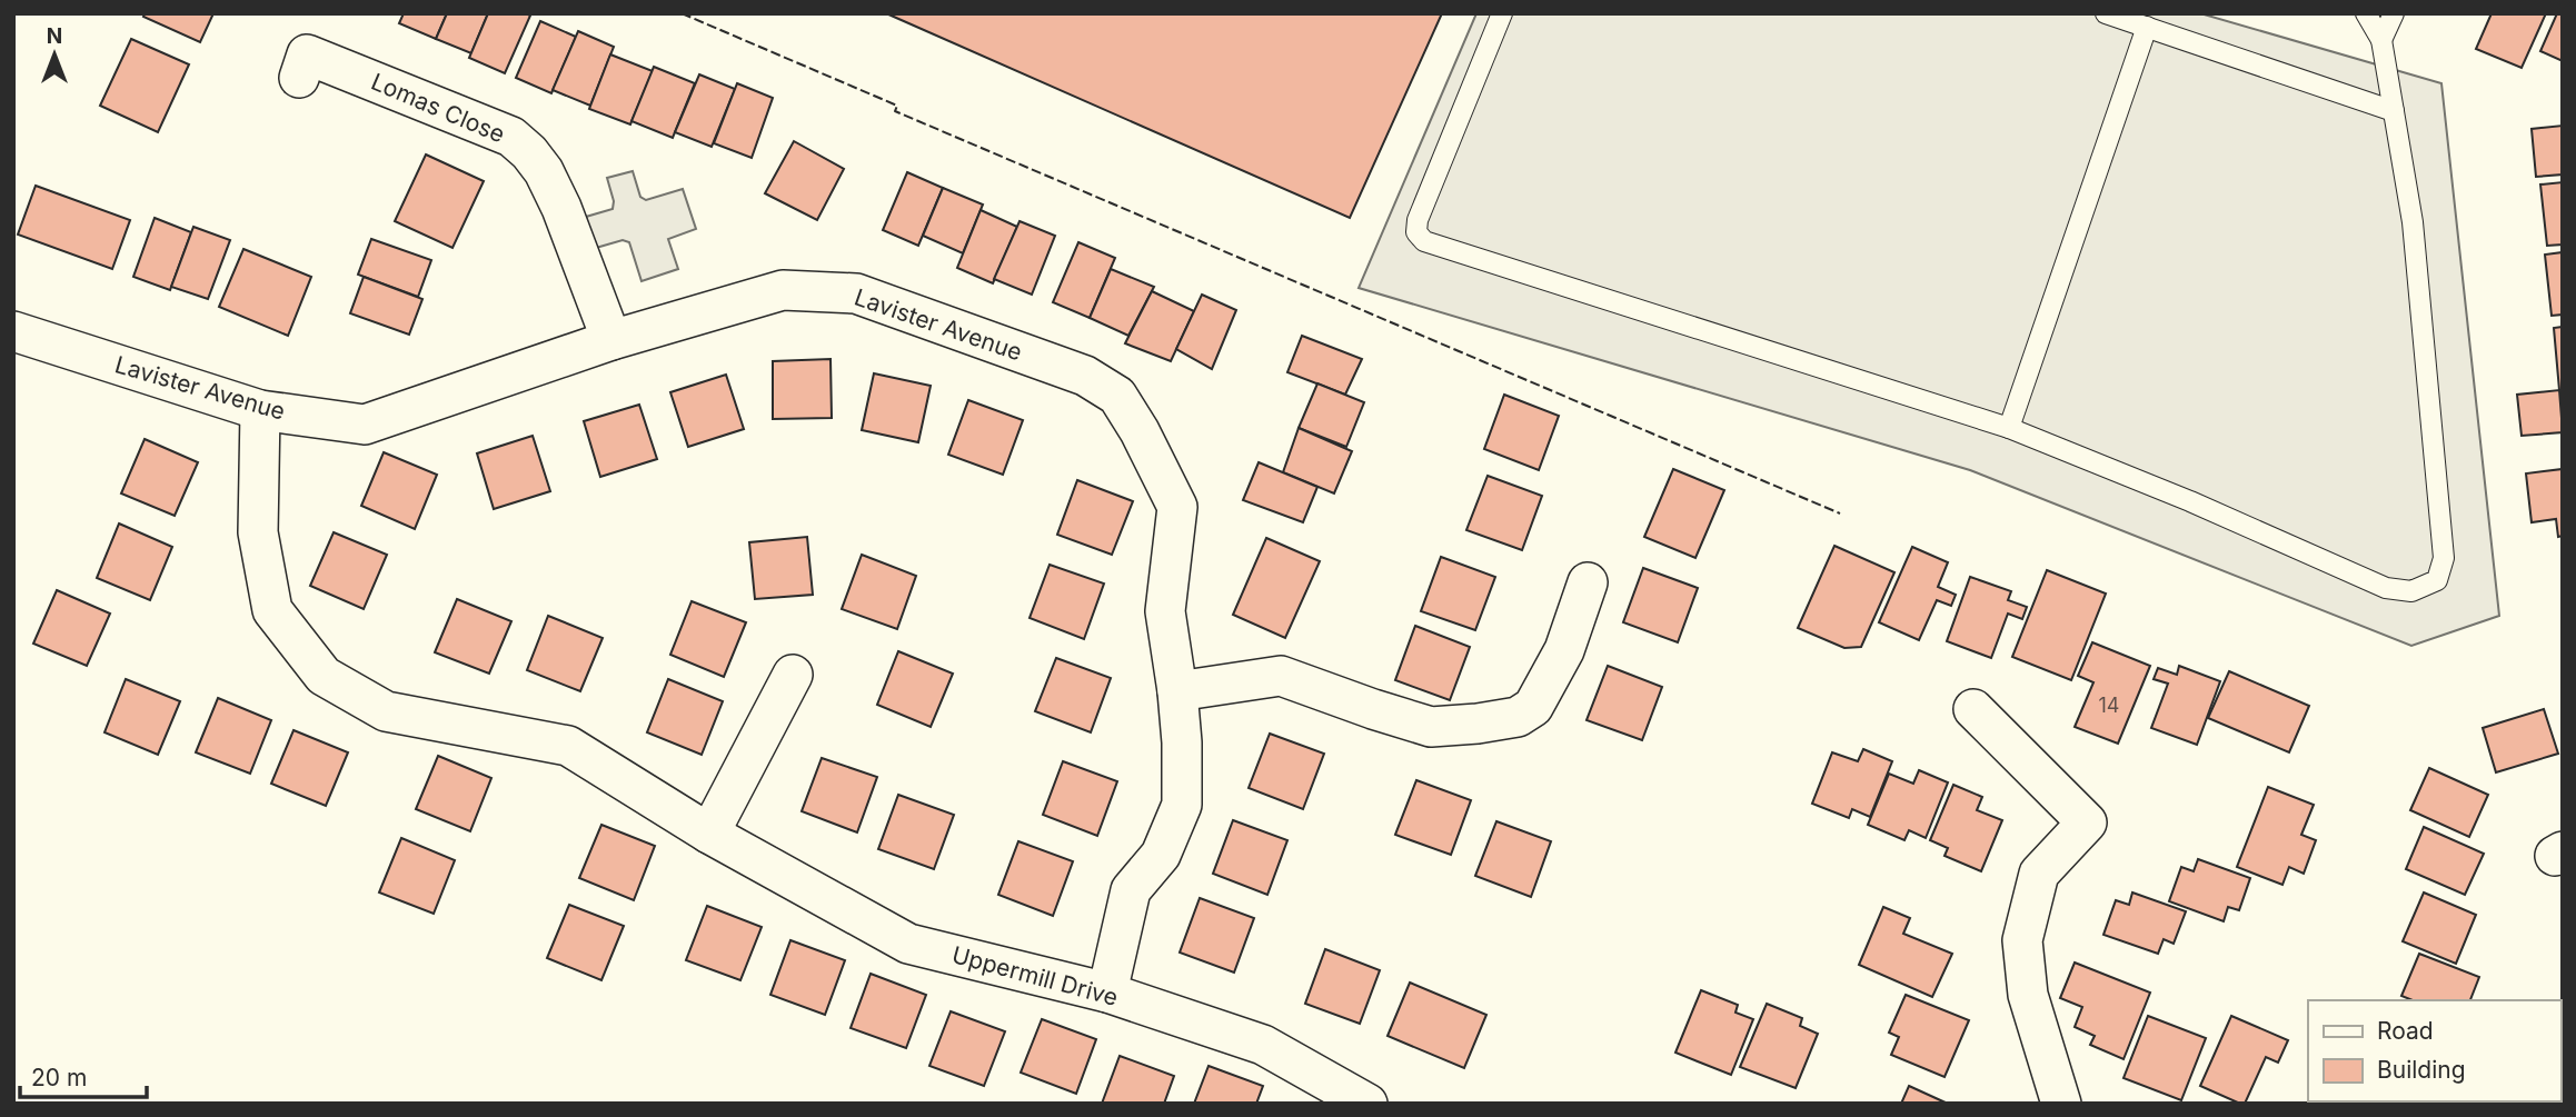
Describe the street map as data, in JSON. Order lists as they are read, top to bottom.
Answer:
{
  "streets": {
    "street": ["Lomas Close", "Lavister Avenue", "Uppermill Drive"]
  },
  "crossings": [
    ["Lomas Close", "Lavister Avenue"],
    ["Lavister Avenue", "Uppermill Drive"]
  ],
  "house_numbers": ["14"],
  "legend": ["Road", "Building"],
  "scale_bar": "20 m",
  "north": "top"
}
